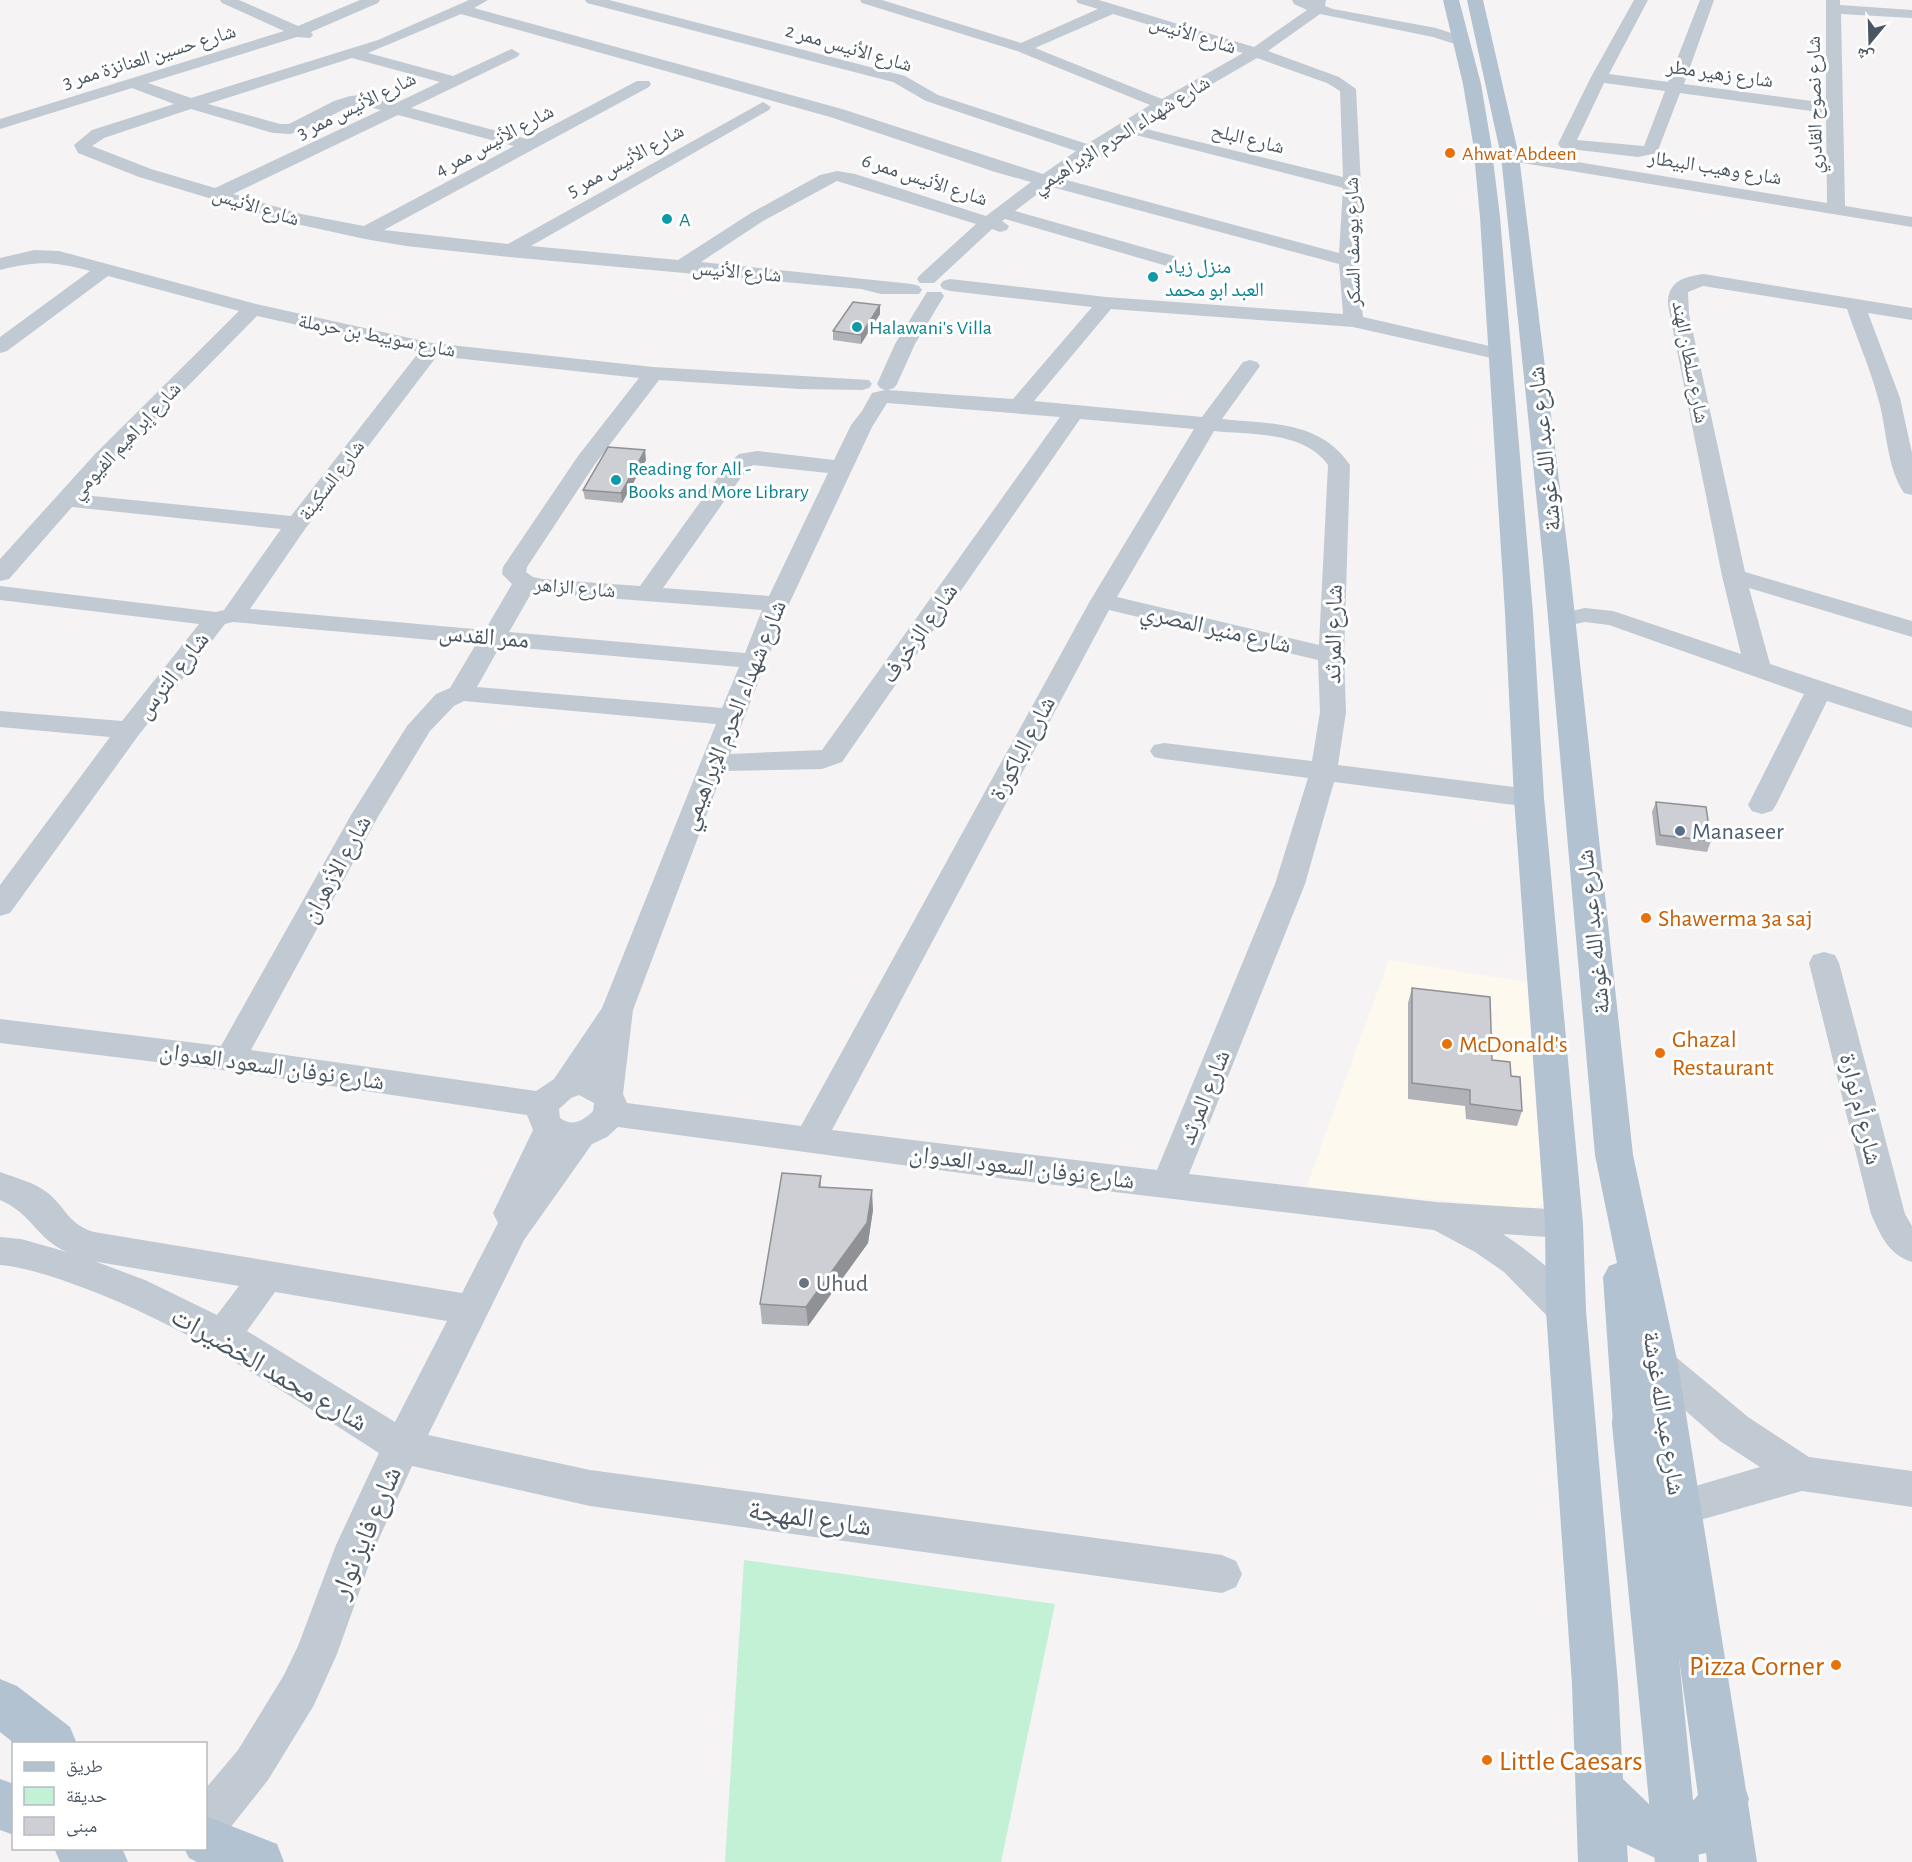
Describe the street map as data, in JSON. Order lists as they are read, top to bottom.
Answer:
{
  "streets": {
    "main road": ["شارع عبد الله غوشة"],
    "street": [
      "شارع الأنيس",
      "شارع الأنيس ممر 2",
      "شارع حسين العنانزة ممر 3",
      "شارع زهير مطر",
      "شارع الأنيس ممر 3",
      "شارع نصوح القادري",
      "شارع شهداء الحرم الإبراهيمي",
      "شارع البلح",
      "شارع الأنيس ممر 4",
      "شارع الأنيس ممر 5",
      "شارع وهيب البيطار",
      "شارع الأنيس ممر 6",
      "شارع يوسف السكر",
      "شارع سويبط بن حرملة",
      "شارع سلطان الهند",
      "شارع إبراهيم الفيومي",
      "شارع السكينة",
      "شارع الزاهر",
      "شارع منير المصري",
      "شارع الزخرف",
      "شارع المرثد",
      "ممر القدس",
      "شارع الترس",
      "شارع الباكورة",
      "شارع الأزهران",
      "شارع نوفان السعود العدوان",
      "شارع أم نوارة",
      "شارع محمد الخضيرات",
      "شارع المهجة",
      "شارع فايز نوار"
    ]
  },
  "crossings": [
    ["شارع الأنيس", "شارع الأنيس ممر 3"],
    ["شارع الأنيس", "شارع شهداء الحرم الإبراهيمي"],
    ["شارع الأنيس", "شارع الأنيس ممر 4"],
    ["شارع الأنيس", "شارع الأنيس ممر 5"],
    ["شارع الأنيس", "شارع الأنيس ممر 6"],
    ["شارع الأنيس", "شارع يوسف السكر"],
    ["شارع الأنيس ممر 2", "شارع شهداء الحرم الإبراهيمي"],
    ["شارع زهير مطر", "شارع نصوح القادري"],
    ["شارع نصوح القادري", "شارع وهيب البيطار"],
    ["شارع شهداء الحرم الإبراهيمي", "شارع البلح"],
    ["شارع شهداء الحرم الإبراهيمي", "شارع الأنيس ممر 6"],
    ["شارع شهداء الحرم الإبراهيمي", "شارع يوسف السكر"],
    ["شارع شهداء الحرم الإبراهيمي", "شارع سويبط بن حرملة"],
    ["شارع شهداء الحرم الإبراهيمي", "شارع الزاهر"],
    ["شارع شهداء الحرم الإبراهيمي", "شارع الزخرف"],
    ["شارع شهداء الحرم الإبراهيمي", "شارع المرثد"],
    ["شارع شهداء الحرم الإبراهيمي", "ممر القدس"],
    ["شارع شهداء الحرم الإبراهيمي", "شارع نوفان السعود العدوان"],
    ["شارع شهداء الحرم الإبراهيمي", "شارع فايز نوار"],
    ["شارع البلح", "شارع يوسف السكر"],
    ["شارع وهيب البيطار", "شارع عبد الله غوشة"],
    ["شارع سويبط بن حرملة", "شارع إبراهيم الفيومي"],
    ["شارع سويبط بن حرملة", "شارع السكينة"],
    ["شارع سويبط بن حرملة", "شارع الزاهر"],
    ["شارع سويبط بن حرملة", "شارع المرثد"],
    ["شارع عبد الله غوشة", "شارع نوفان السعود العدوان"],
    ["شارع السكينة", "ممر القدس"],
    ["شارع السكينة", "شارع الترس"],
    ["شارع الزاهر", "شارع الأزهران"],
    ["شارع منير المصري", "شارع المرثد"],
    ["شارع منير المصري", "شارع الباكورة"],
    ["شارع الزخرف", "شارع المرثد"],
    ["شارع المرثد", "شارع الباكورة"],
    ["شارع المرثد", "شارع نوفان السعود العدوان"],
    ["ممر القدس", "شارع الترس"],
    ["ممر القدس", "شارع الأزهران"],
    ["شارع الباكورة", "شارع نوفان السعود العدوان"],
    ["شارع الأزهران", "شارع نوفان السعود العدوان"],
    ["شارع نوفان السعود العدوان", "شارع فايز نوار"],
    ["شارع محمد الخضيرات", "شارع المهجة"],
    ["شارع محمد الخضيرات", "شارع فايز نوار"],
    ["شارع المهجة", "شارع فايز نوار"]
  ],
  "places": [
    "Ahwat Abdeen",
    "A",
    "منزل زياد العبد ابو محمد",
    "Halawani's Villa",
    "Reading for All - Books and More Library",
    "Manaseer",
    "Shawerma 3a saj",
    "McDonald's",
    "Ghazal Restaurant",
    "Uhud",
    "Pizza Corner",
    "Little Caesars"
  ],
  "legend": ["طريق", "حديقة", "مبنى"],
  "north": "bottom"
}
